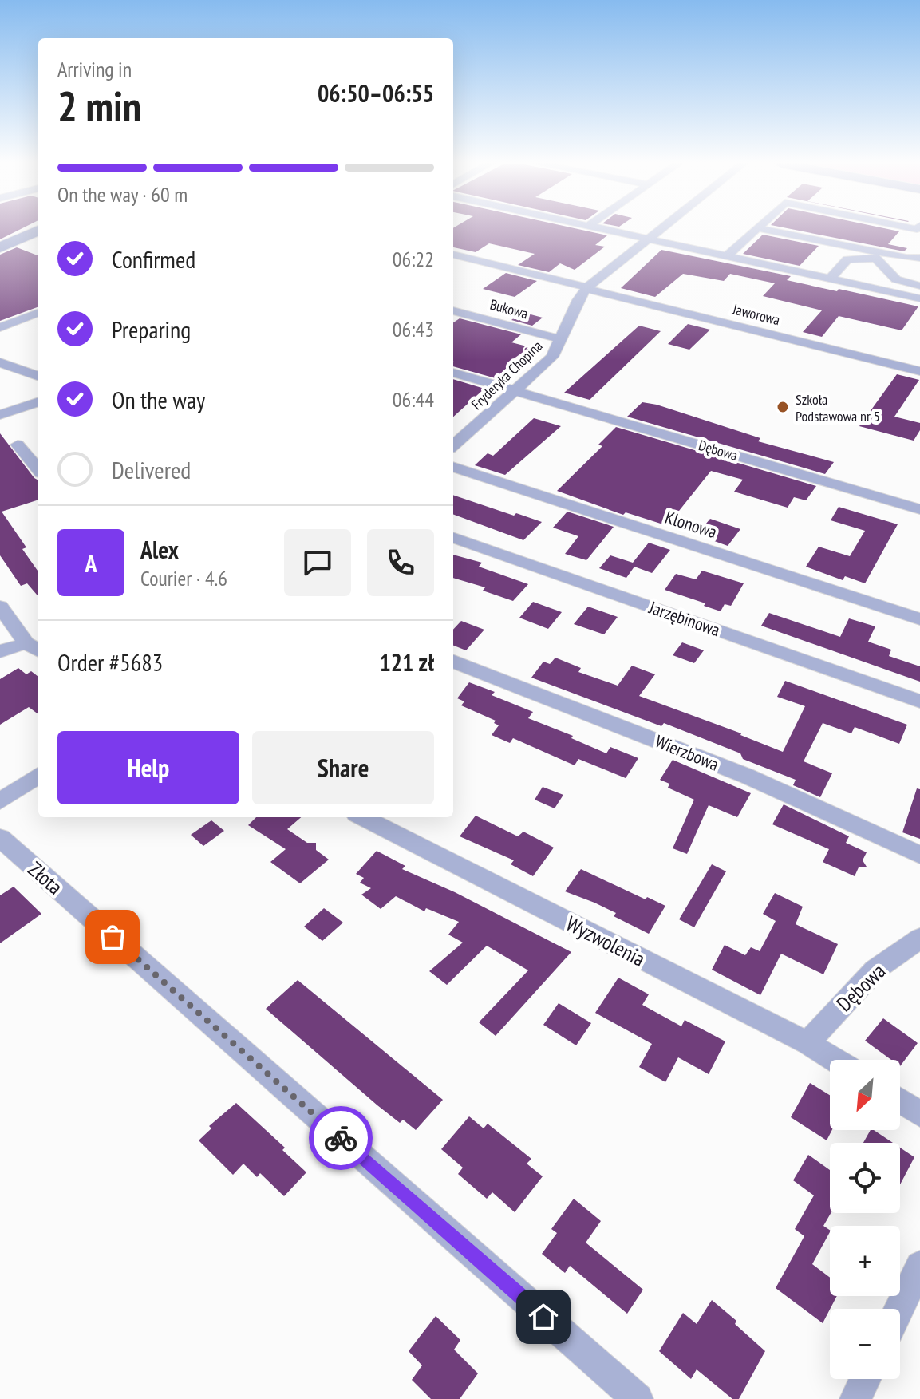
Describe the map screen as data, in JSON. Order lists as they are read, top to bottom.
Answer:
{
  "streets": {
    "street": [
      "Bukowa",
      "Jaworowa",
      "Fryderyka Chopina",
      "Dębowa",
      "Klonowa",
      "Jarzębinowa",
      "Wierzbowa",
      "Złota",
      "Wyzwolenia"
    ]
  },
  "crossings": [
    ["Bukowa", "Fryderyka Chopina"],
    ["Jaworowa", "Fryderyka Chopina"],
    ["Fryderyka Chopina", "Dębowa"],
    ["Dębowa", "Wyzwolenia"]
  ],
  "places": ["Szkoła Podstawowa nr 5"],
  "north": "bottom left",
  "page": {
    "heading": ["2 min", "Arriving in", "06:50–06:55"],
    "panel": [
      "Alex",
      "Courier · 4.6",
      "Order #5683",
      "121 zł"
    ],
    "bar": "On the way · 60 m",
    "list": [
      ["Confirmed", "06:22"],
      ["Preparing", "06:43"],
      ["On the way", "06:44"],
      "Delivered"
    ],
    "round": "A",
    "buttons": ["Help", "Share"],
    "map_buttons": ["+", "−"]
  }
}
